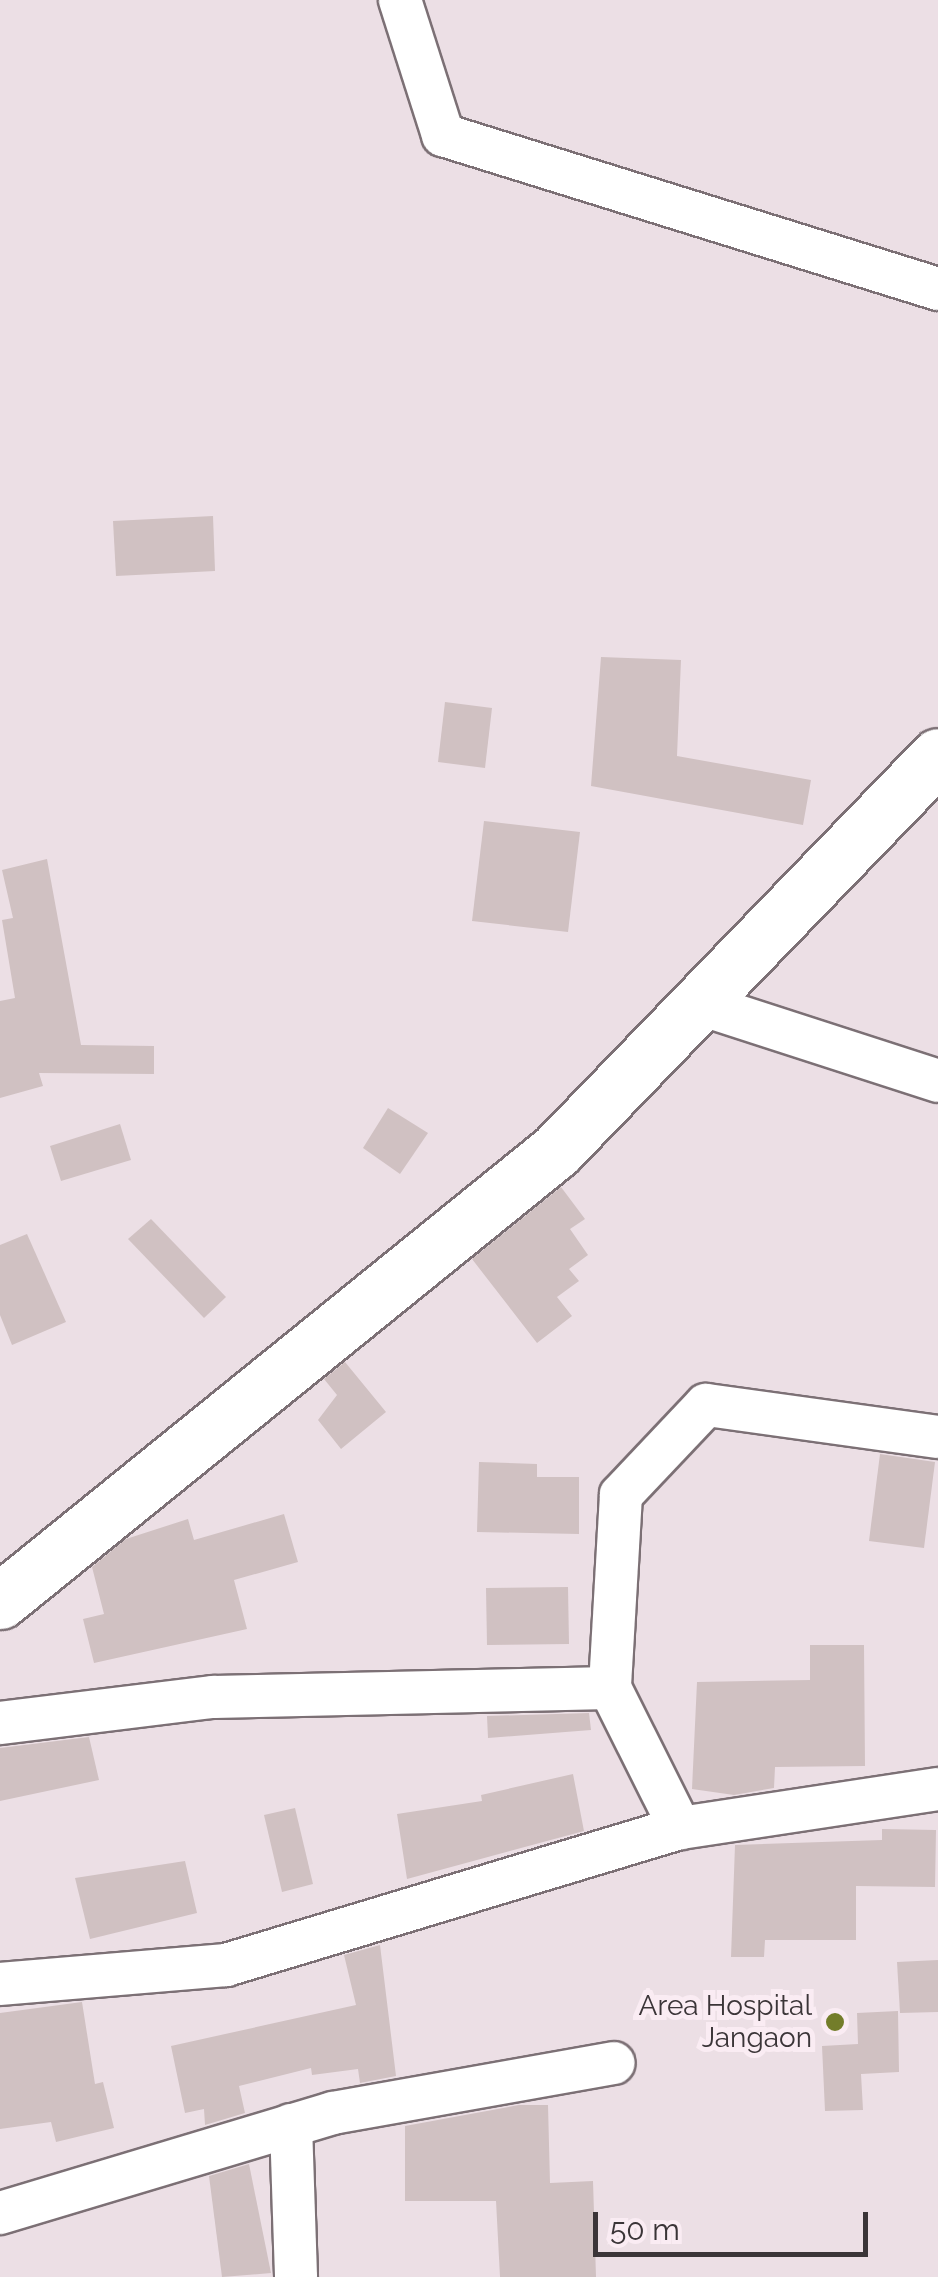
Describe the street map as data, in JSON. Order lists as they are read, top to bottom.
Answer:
{
  "places": ["Area Hospital Jangaon"],
  "scale_bar": "50 m"
}
